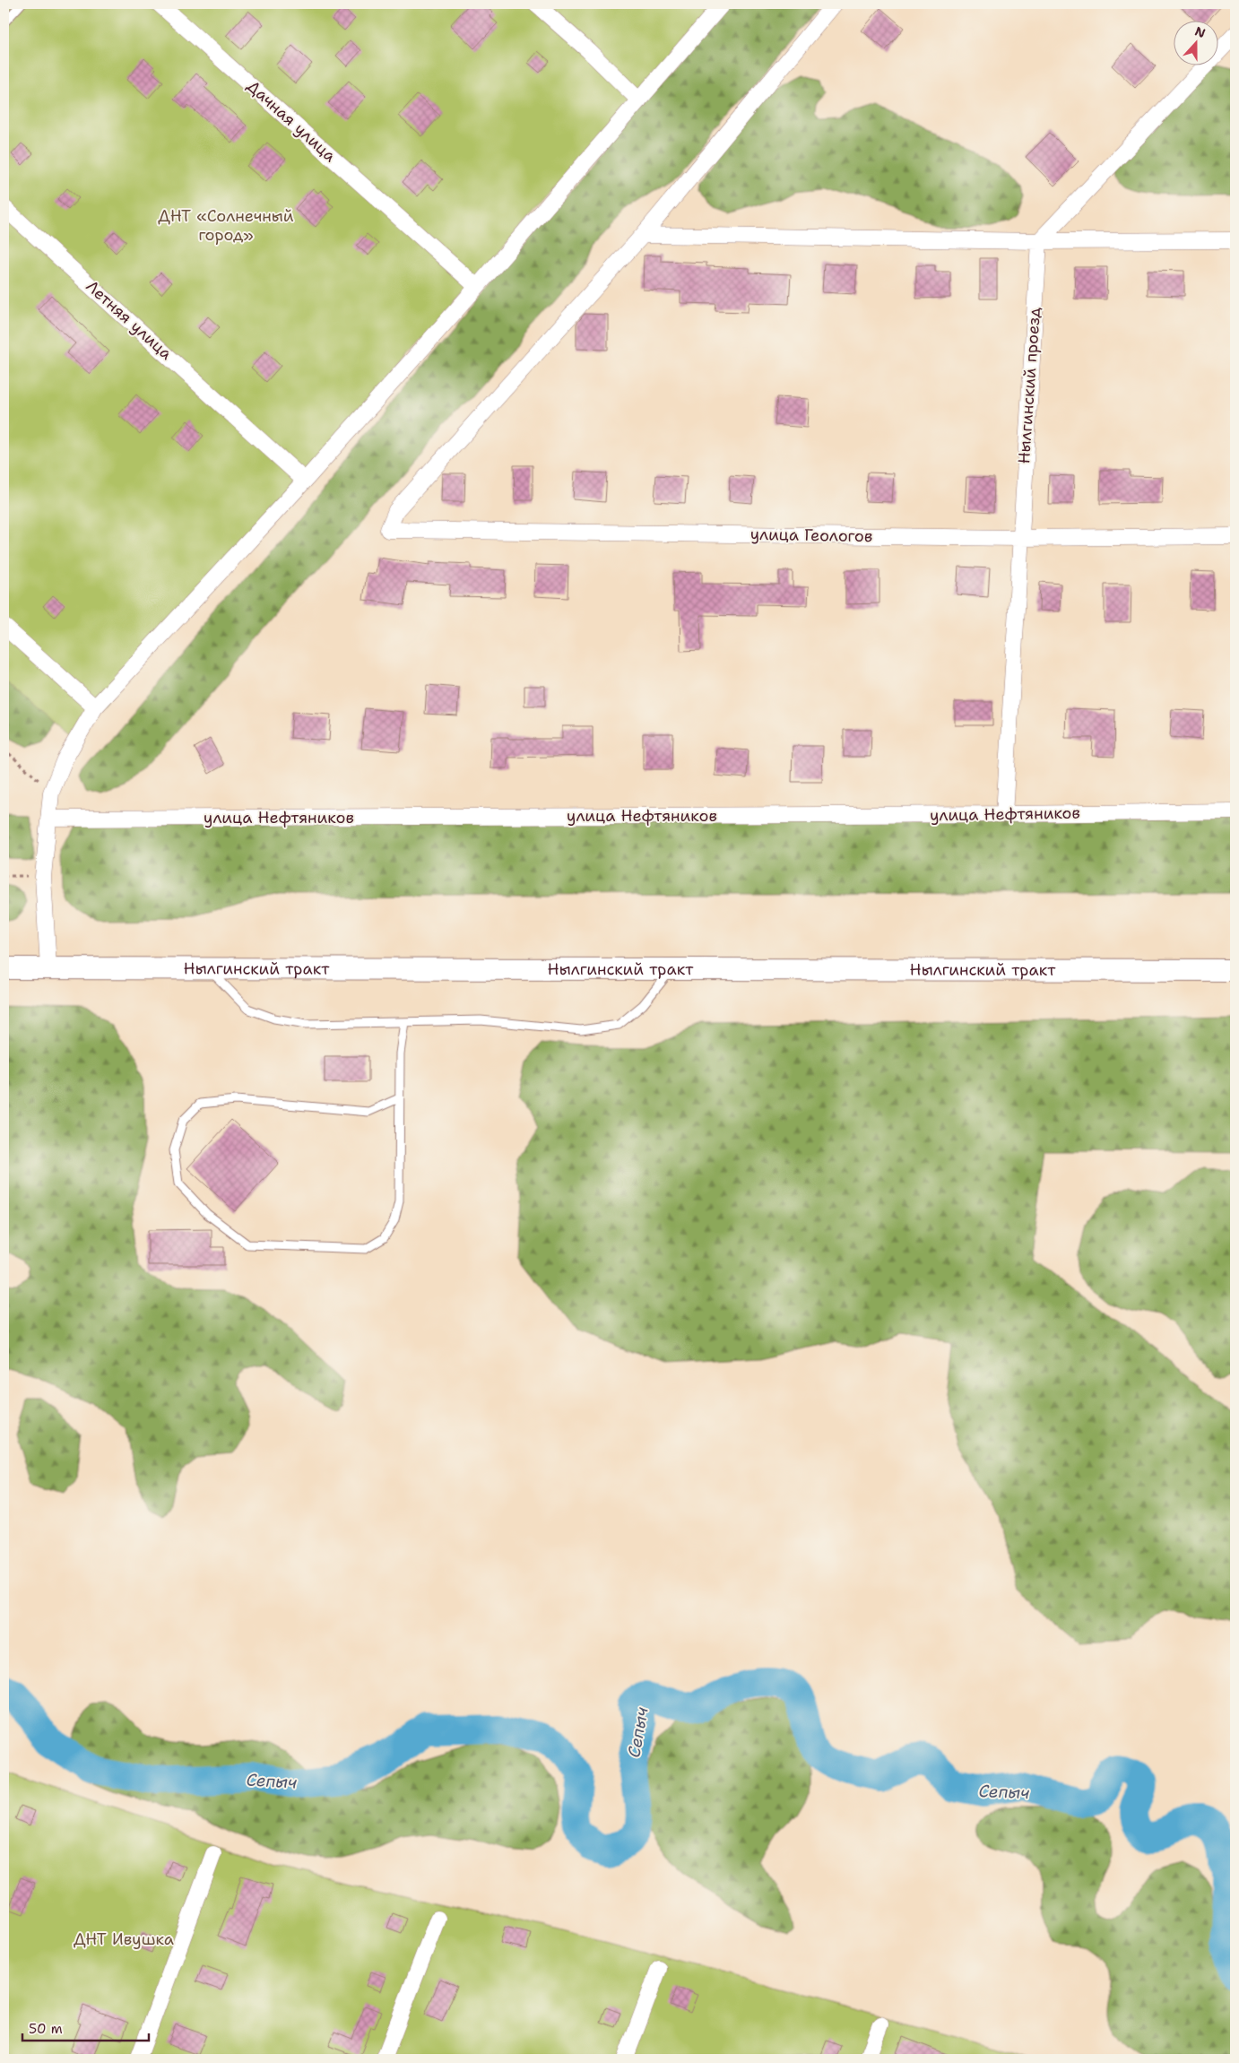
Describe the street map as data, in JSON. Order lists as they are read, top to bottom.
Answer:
{
  "streets": {
    "main road": ["Нылгинский тракт"],
    "street": [
      "Дачная улица",
      "Летняя улица",
      "Нылгинский проезд",
      "улица Геологов",
      "улица Нефтяников"
    ]
  },
  "crossings": [
    ["Нылгинский проезд", "улица Геологов"],
    ["Нылгинский проезд", "улица Нефтяников"]
  ],
  "water": ["Сепыч"],
  "parks": ["ДНТ «Солнечный город»", "ДНТ Ивушка"],
  "scale_bar": "50 m",
  "north": "top"
}
